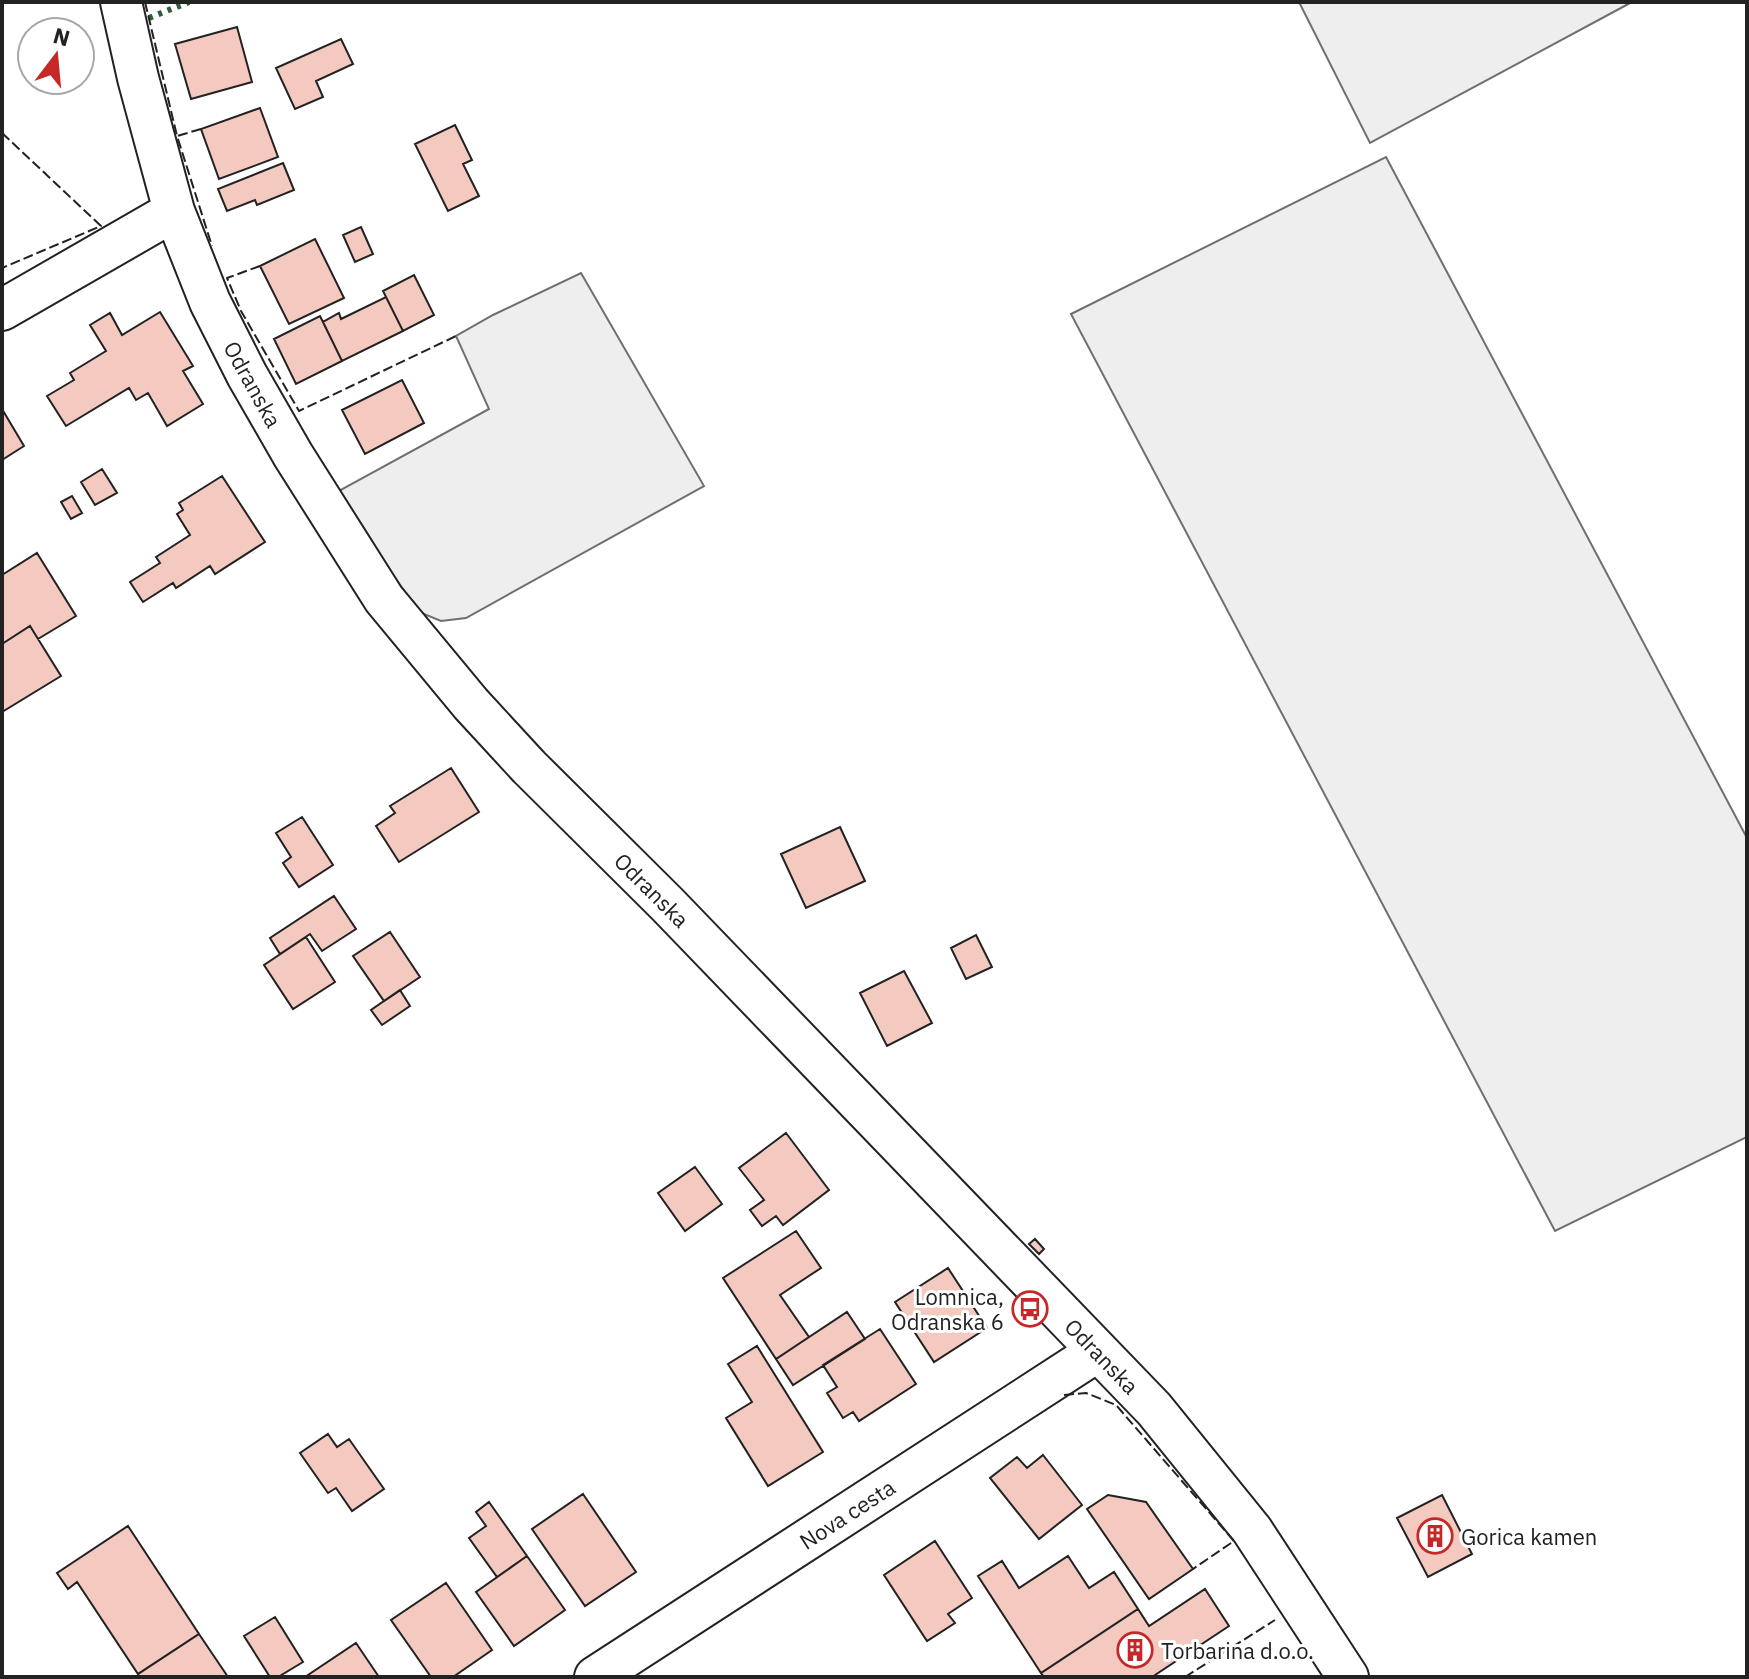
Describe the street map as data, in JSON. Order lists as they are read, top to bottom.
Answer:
{
  "streets": {
    "street": ["Odranska", "Nova cesta"]
  },
  "crossings": [
    ["Odranska", "Nova cesta"]
  ],
  "places": {
    "bus stop": ["Lomnica, Odranska 6"],
    "building": ["Gorica kamen", "Torbarina d.o.o."]
  },
  "north": "top"
}
